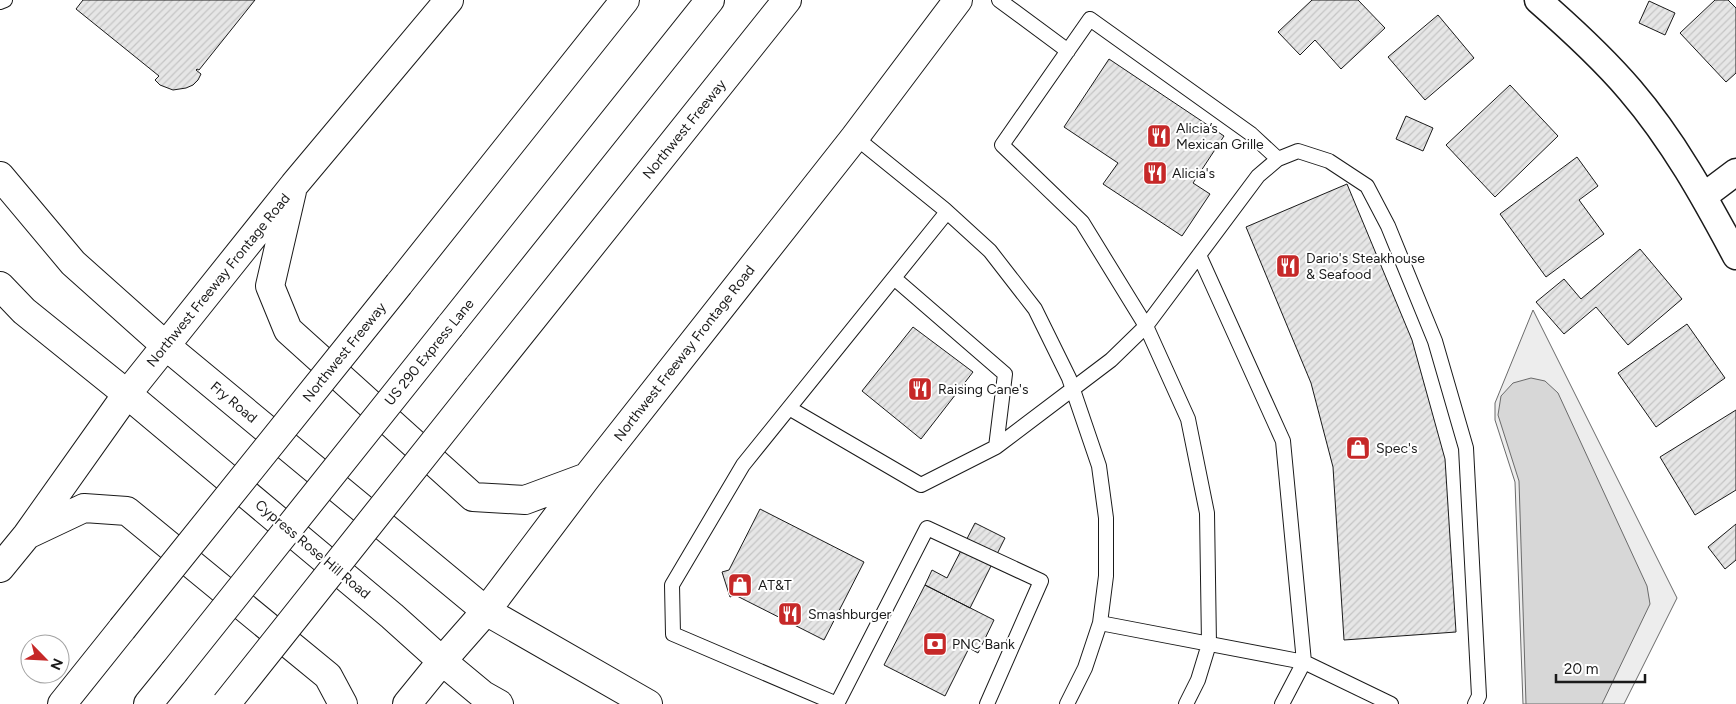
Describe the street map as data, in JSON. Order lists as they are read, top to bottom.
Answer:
{
  "streets": {
    "main road": [
      "Northwest Freeway",
      "Northwest Freeway Frontage Road",
      "US 290 Express Lane",
      "Fry Road",
      "Cypress Rose Hill Road"
    ]
  },
  "crossings": [
    ["Northwest Freeway Frontage Road", "Fry Road"],
    ["Northwest Freeway Frontage Road", "Cypress Rose Hill Road"]
  ],
  "places": {
    "restaurant": [
      "Alicia’s Mexican Grille",
      "Alicia's",
      "Dario's Steakhouse & Seafood",
      "Raising Cane's",
      "Smashburger"
    ],
    "shop": ["Spec's", "AT&T"],
    "bank": ["PNC Bank"]
  },
  "scale_bar": "20 m",
  "north": "bottom right"
}
